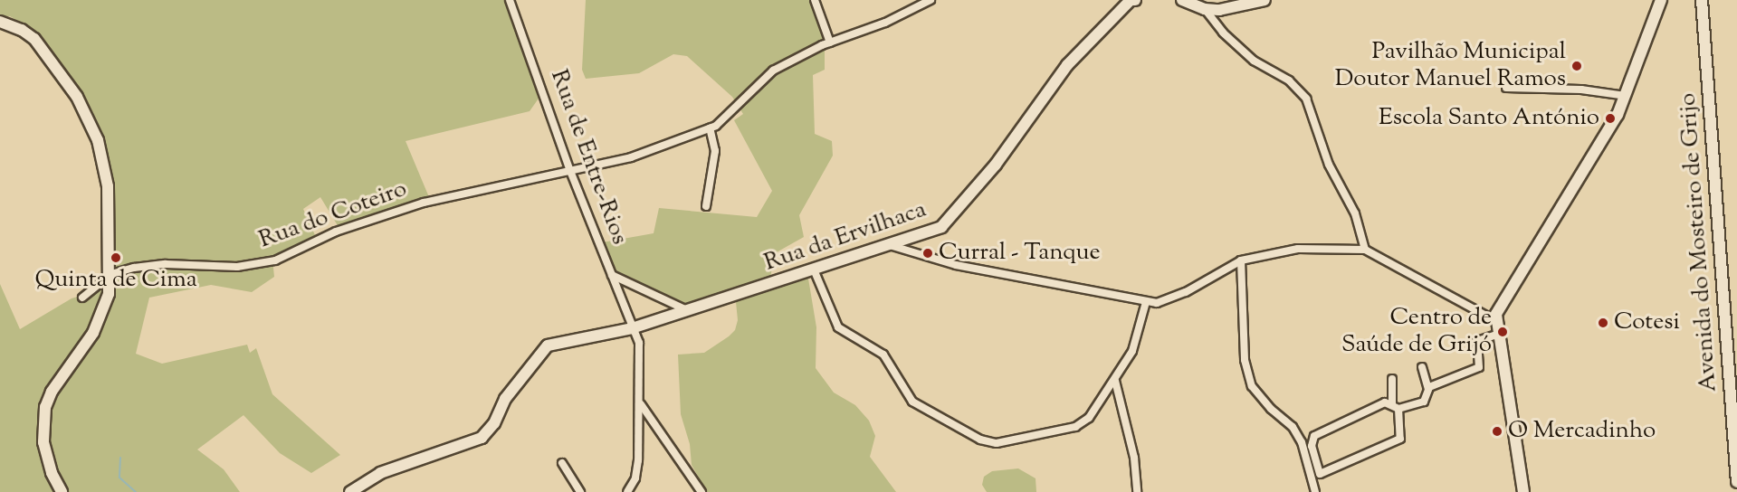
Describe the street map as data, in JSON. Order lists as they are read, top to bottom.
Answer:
{
  "streets": {
    "street": [
      "Rua de Entre-Rios",
      "Rua do Coteiro",
      "Rua da Ervilhaca",
      "Avenida do Mosteiro de Grijo"
    ]
  },
  "crossings": [
    ["Rua de Entre-Rios", "Rua do Coteiro"],
    ["Rua de Entre-Rios", "Rua da Ervilhaca"]
  ],
  "places": [
    "Pavilhão Municipal Doutor Manuel Ramos",
    "Escola Santo António",
    "Curral - Tanque",
    "Quinta de Cima",
    "Cotesi",
    "Centro de Saúde de Grijó",
    "O Mercadinho"
  ]
}
